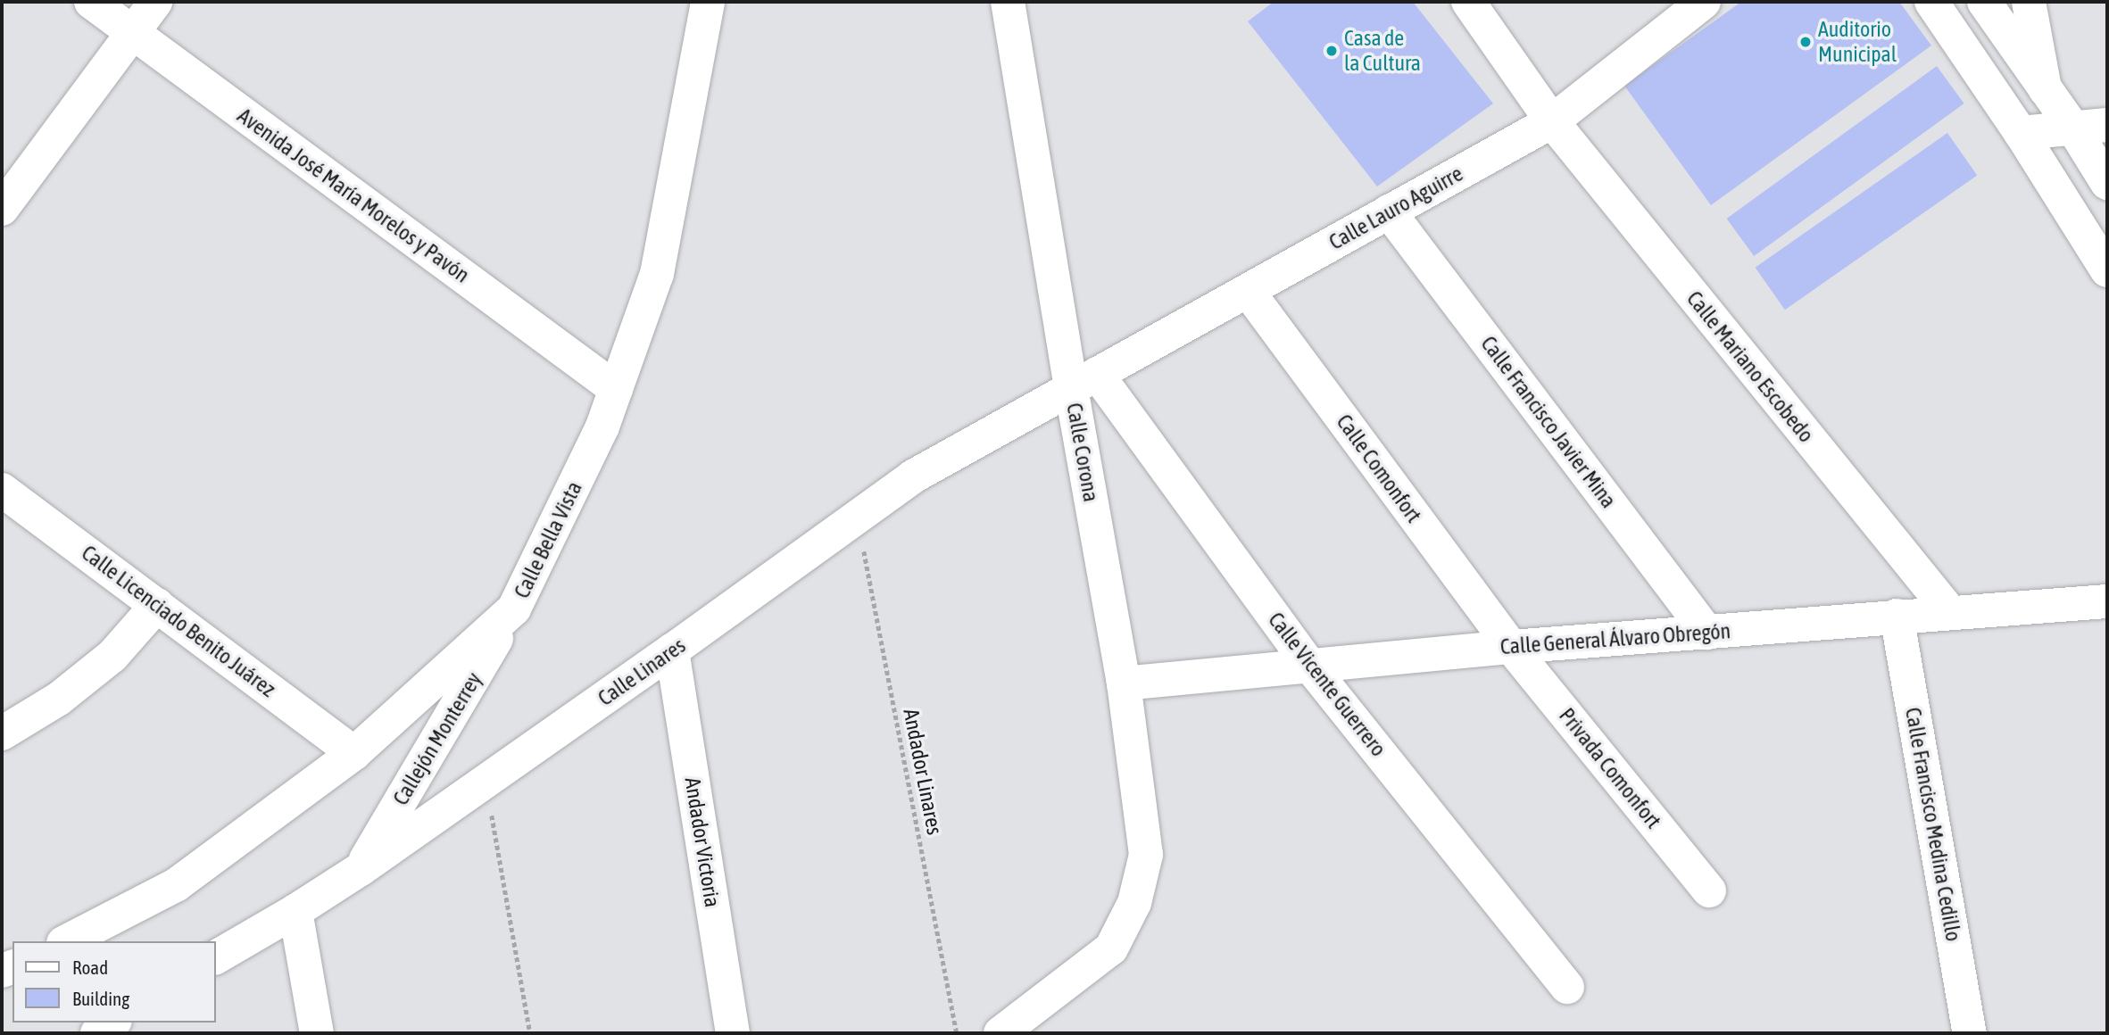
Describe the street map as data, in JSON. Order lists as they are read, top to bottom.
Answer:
{
  "streets": {
    "street": [
      "Avenida José María Morelos y Pavón",
      "Calle Lauro Aguirre",
      "Calle Mariano Escobedo",
      "Calle Francisco Javier Mina",
      "Calle Corona",
      "Calle Comonfort",
      "Calle Bella Vista",
      "Calle Licenciado Benito Juárez",
      "Calle General Álvaro Obregón",
      "Calle Linares",
      "Calle Vicente Guerrero",
      "Callejón Monterrey",
      "Privada Comonfort",
      "Calle Francisco Medina Cedillo",
      "Andador Victoria"
    ],
    "path": ["Andador Linares"]
  },
  "crossings": [
    ["Avenida José María Morelos y Pavón", "Calle Bella Vista"],
    ["Calle Lauro Aguirre", "Calle Mariano Escobedo"],
    ["Calle Lauro Aguirre", "Calle Francisco Javier Mina"],
    ["Calle Lauro Aguirre", "Calle Corona"],
    ["Calle Lauro Aguirre", "Calle Comonfort"],
    ["Calle Lauro Aguirre", "Calle Linares"],
    ["Calle Lauro Aguirre", "Calle Vicente Guerrero"],
    ["Calle Mariano Escobedo", "Calle General Álvaro Obregón"],
    ["Calle Francisco Javier Mina", "Calle General Álvaro Obregón"],
    ["Calle Corona", "Calle General Álvaro Obregón"],
    ["Calle Corona", "Calle Linares"],
    ["Calle Corona", "Calle Vicente Guerrero"],
    ["Calle Comonfort", "Calle General Álvaro Obregón"],
    ["Calle Comonfort", "Privada Comonfort"],
    ["Calle Bella Vista", "Calle Licenciado Benito Juárez"],
    ["Calle Bella Vista", "Callejón Monterrey"],
    ["Calle General Álvaro Obregón", "Calle Vicente Guerrero"],
    ["Calle General Álvaro Obregón", "Privada Comonfort"],
    ["Calle General Álvaro Obregón", "Calle Francisco Medina Cedillo"],
    ["Calle Linares", "Calle Vicente Guerrero"],
    ["Calle Linares", "Callejón Monterrey"],
    ["Calle Linares", "Andador Linares"],
    ["Calle Linares", "Andador Victoria"]
  ],
  "places": ["Auditorio Municipal", "Casa de la Cultura"],
  "legend": ["Road", "Building"]
}
